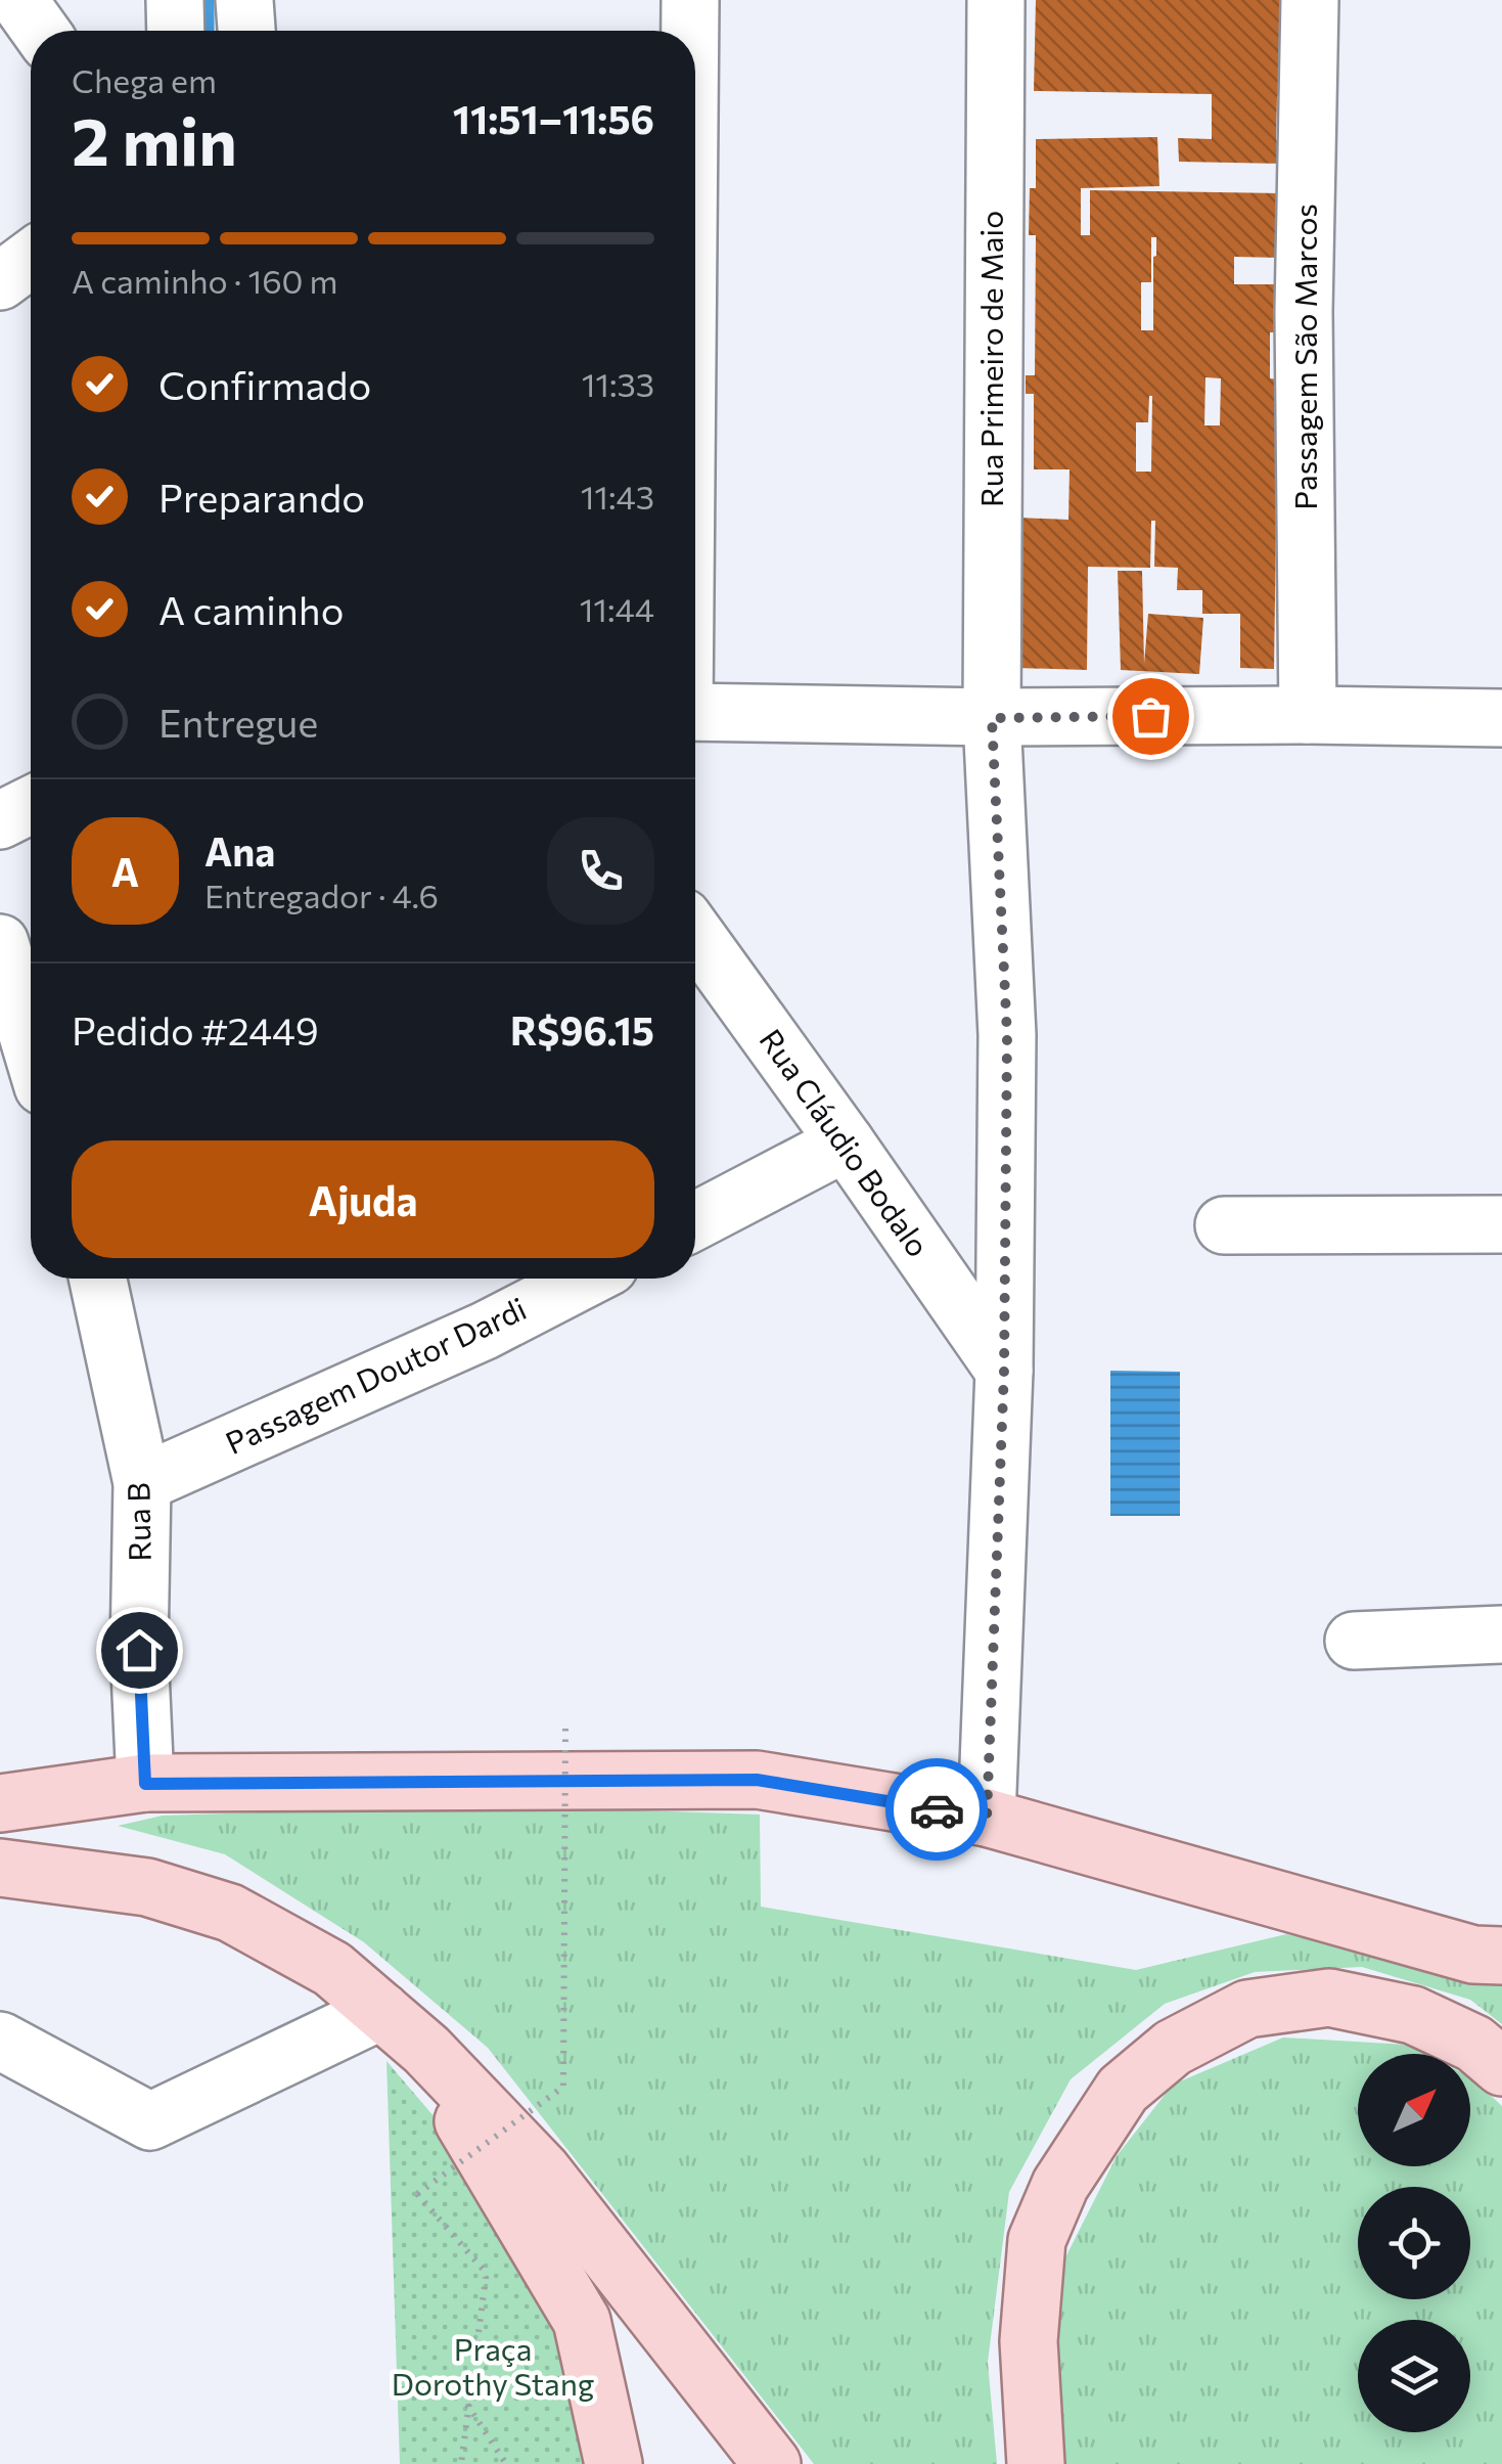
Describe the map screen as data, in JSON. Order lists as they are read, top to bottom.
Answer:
{
  "streets": {
    "street": [
      "Passagem São Marcos",
      "Rua Primeiro de Maio",
      "Rua Cláudio Bodalo",
      "Passagem Doutor Dardi",
      "Rua B"
    ]
  },
  "crossings": [
    ["Rua Primeiro de Maio", "Rua Cláudio Bodalo"],
    ["Passagem Doutor Dardi", "Rua B"]
  ],
  "parks": ["Praça Dorothy Stang"],
  "north": "top right",
  "page": {
    "heading": ["2 min", "Chega em", "11:51–11:56"],
    "panel": [
      "Ana",
      "Entregador · 4.6",
      "Pedido #2449",
      "R$96.15"
    ],
    "bar": "A caminho · 160 m",
    "list": [
      ["Confirmado", "11:33"],
      ["Preparando", "11:43"],
      ["A caminho", "11:44"],
      "Entregue"
    ],
    "round": "A",
    "buttons": "Ajuda"
  }
}
